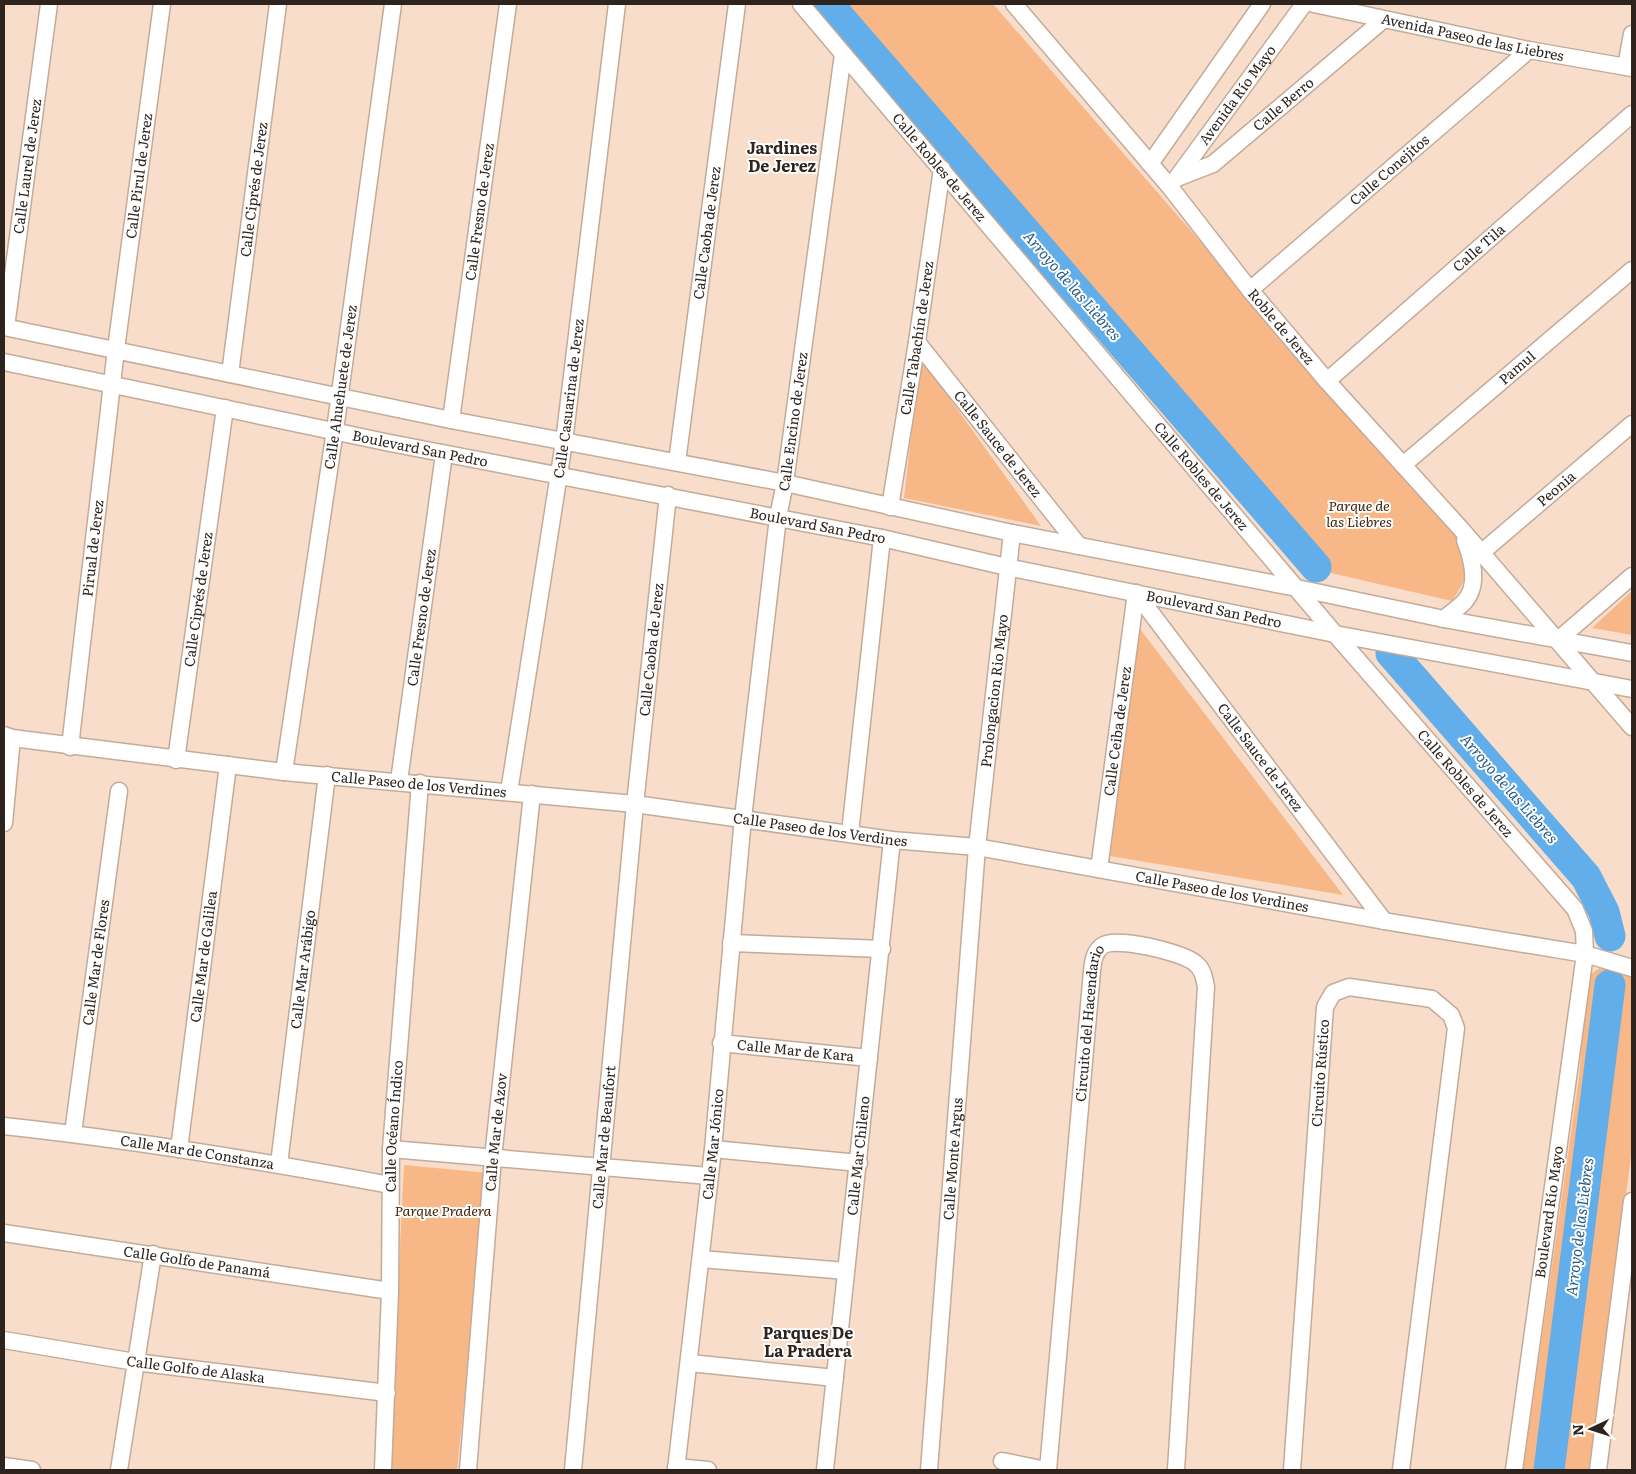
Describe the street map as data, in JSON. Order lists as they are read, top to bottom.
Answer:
{
  "streets": {
    "street": [
      "Avenida Paseo de las Liebres",
      "Avenida Río Mayo",
      "Calle Berro",
      "Calle Laurel de Jerez",
      "Calle Robles de Jerez",
      "Calle Conejitos",
      "Calle Pirul de Jerez",
      "Calle Ciprés de Jerez",
      "Calle Fresno de Jerez",
      "Calle Caoba de Jerez",
      "Calle Tila",
      "Roble de Jerez",
      "Calle Tabachín de Jerez",
      "Pamul",
      "Calle Ahuehuete de Jerez",
      "Calle Casuarina de Jerez",
      "Calle Encino de Jerez",
      "Calle Sauce de Jerez",
      "Boulevard San Pedro",
      "Peonia",
      "Pirual de Jerez",
      "Prolongacion Rio Mayo",
      "Calle Ceiba de Jerez",
      "Calle Paseo de los Verdines",
      "Calle Mar de Galilea",
      "Calle Mar de Flores",
      "Calle Mar Arábigo",
      "Circuito del Hacendario",
      "Calle Mar de Kara",
      "Circuito Rústico",
      "Calle Océano Índico",
      "Calle Mar de Azov",
      "Calle Mar de Beaufort",
      "Calle Mar Jónico",
      "Calle Mar de Constanza",
      "Calle Mar Chileno",
      "Calle Monte Argus",
      "Boulevard Río Mayo",
      "Calle Golfo de Panamá",
      "Calle Golfo de Alaska"
    ]
  },
  "crossings": [
    ["Avenida Paseo de las Liebres", "Calle Berro"],
    ["Avenida Paseo de las Liebres", "Calle Conejitos"],
    ["Avenida Río Mayo", "Calle Berro"],
    ["Avenida Río Mayo", "Roble de Jerez"],
    ["Calle Berro", "Roble de Jerez"],
    ["Calle Robles de Jerez", "Calle Tabachín de Jerez"],
    ["Calle Robles de Jerez", "Calle Encino de Jerez"],
    ["Calle Robles de Jerez", "Boulevard San Pedro"],
    ["Calle Robles de Jerez", "Calle Paseo de los Verdines"],
    ["Calle Robles de Jerez", "Boulevard Río Mayo"],
    ["Calle Conejitos", "Roble de Jerez"],
    ["Calle Pirul de Jerez", "Pirual de Jerez"],
    ["Calle Ciprés de Jerez", "Boulevard San Pedro"],
    ["Calle Ciprés de Jerez", "Calle Paseo de los Verdines"],
    ["Calle Fresno de Jerez", "Boulevard San Pedro"],
    ["Calle Fresno de Jerez", "Calle Paseo de los Verdines"],
    ["Calle Caoba de Jerez", "Boulevard San Pedro"],
    ["Calle Caoba de Jerez", "Calle Paseo de los Verdines"],
    ["Calle Caoba de Jerez", "Calle Mar de Beaufort"],
    ["Calle Tila", "Roble de Jerez"],
    ["Roble de Jerez", "Pamul"],
    ["Roble de Jerez", "Boulevard San Pedro"],
    ["Roble de Jerez", "Peonia"],
    ["Calle Tabachín de Jerez", "Calle Sauce de Jerez"],
    ["Calle Ahuehuete de Jerez", "Boulevard San Pedro"],
    ["Calle Ahuehuete de Jerez", "Calle Paseo de los Verdines"],
    ["Calle Casuarina de Jerez", "Boulevard San Pedro"],
    ["Calle Casuarina de Jerez", "Calle Paseo de los Verdines"],
    ["Calle Encino de Jerez", "Boulevard San Pedro"],
    ["Calle Encino de Jerez", "Calle Paseo de los Verdines"],
    ["Calle Encino de Jerez", "Calle Mar Jónico"],
    ["Calle Sauce de Jerez", "Boulevard San Pedro"],
    ["Calle Sauce de Jerez", "Calle Ceiba de Jerez"],
    ["Calle Sauce de Jerez", "Calle Paseo de los Verdines"],
    ["Boulevard San Pedro", "Pirual de Jerez"],
    ["Boulevard San Pedro", "Prolongacion Rio Mayo"],
    ["Boulevard San Pedro", "Calle Ceiba de Jerez"],
    ["Pirual de Jerez", "Calle Paseo de los Verdines"],
    ["Prolongacion Rio Mayo", "Calle Paseo de los Verdines"],
    ["Prolongacion Rio Mayo", "Calle Monte Argus"],
    ["Calle Ceiba de Jerez", "Calle Paseo de los Verdines"],
    ["Calle Paseo de los Verdines", "Calle Mar de Galilea"],
    ["Calle Paseo de los Verdines", "Calle Mar Arábigo"],
    ["Calle Paseo de los Verdines", "Calle Océano Índico"],
    ["Calle Paseo de los Verdines", "Calle Mar de Azov"],
    ["Calle Paseo de los Verdines", "Calle Mar de Beaufort"],
    ["Calle Paseo de los Verdines", "Calle Mar Jónico"],
    ["Calle Paseo de los Verdines", "Calle Mar Chileno"],
    ["Calle Paseo de los Verdines", "Calle Monte Argus"],
    ["Calle Paseo de los Verdines", "Boulevard Río Mayo"],
    ["Calle Mar de Galilea", "Calle Mar de Constanza"],
    ["Calle Mar de Flores", "Calle Mar de Constanza"],
    ["Calle Mar Arábigo", "Calle Mar de Constanza"],
    ["Calle Mar de Kara", "Calle Mar Jónico"],
    ["Calle Mar de Kara", "Calle Mar Chileno"],
    ["Calle Océano Índico", "Calle Mar de Constanza"],
    ["Calle Océano Índico", "Calle Golfo de Panamá"],
    ["Calle Océano Índico", "Calle Golfo de Alaska"]
  ],
  "districts": ["Jardines De Jerez", "Parques De La Pradera"],
  "water": ["Arroyo de las Liebres"],
  "parks": ["Parque de las Liebres", "Parque Pradera"],
  "north": "left"
}
